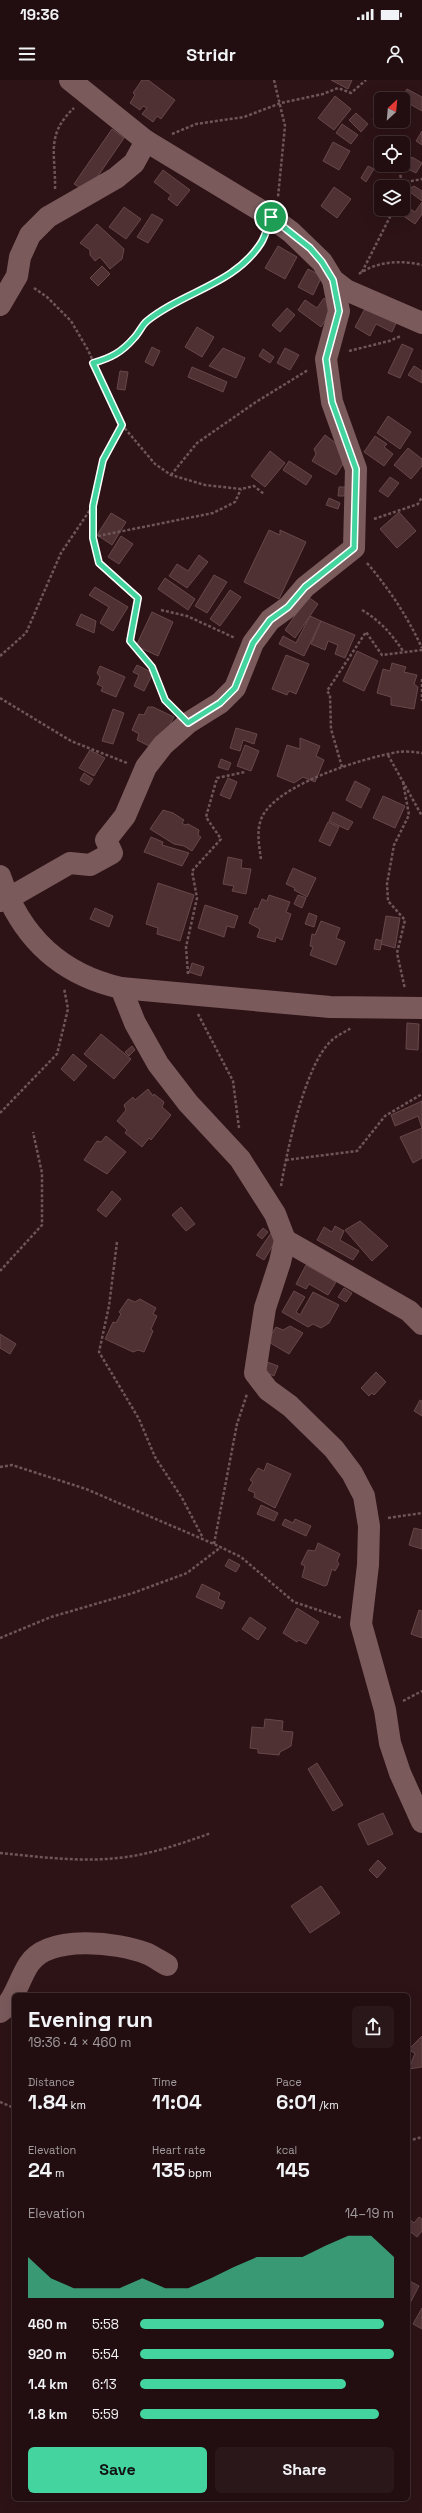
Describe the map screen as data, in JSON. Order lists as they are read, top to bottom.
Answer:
{
  "north": "top right",
  "page": {
    "status": "19:36",
    "header": "Stridr",
    "heading": ["Evening run", "19:36 · 4 × 460 m"],
    "stats": [
      ["Distance", "1.84 km"],
      ["Time", "11:04"],
      ["Pace", "6:01 /km"],
      ["Elevation", "24 m"],
      ["Heart rate", "135 bpm"],
      ["kcal", "145"]
    ],
    "chart": ["Elevation", "14–19 m"],
    "list": [
      {
        "name": "460 m",
        "note": "5:58"
      },
      {
        "name": "920 m",
        "note": "5:54"
      },
      {
        "name": "1.4 km",
        "note": "6:13"
      },
      {
        "name": "1.8 km",
        "note": "5:59"
      }
    ],
    "buttons": ["Save", "Share"]
  }
}
